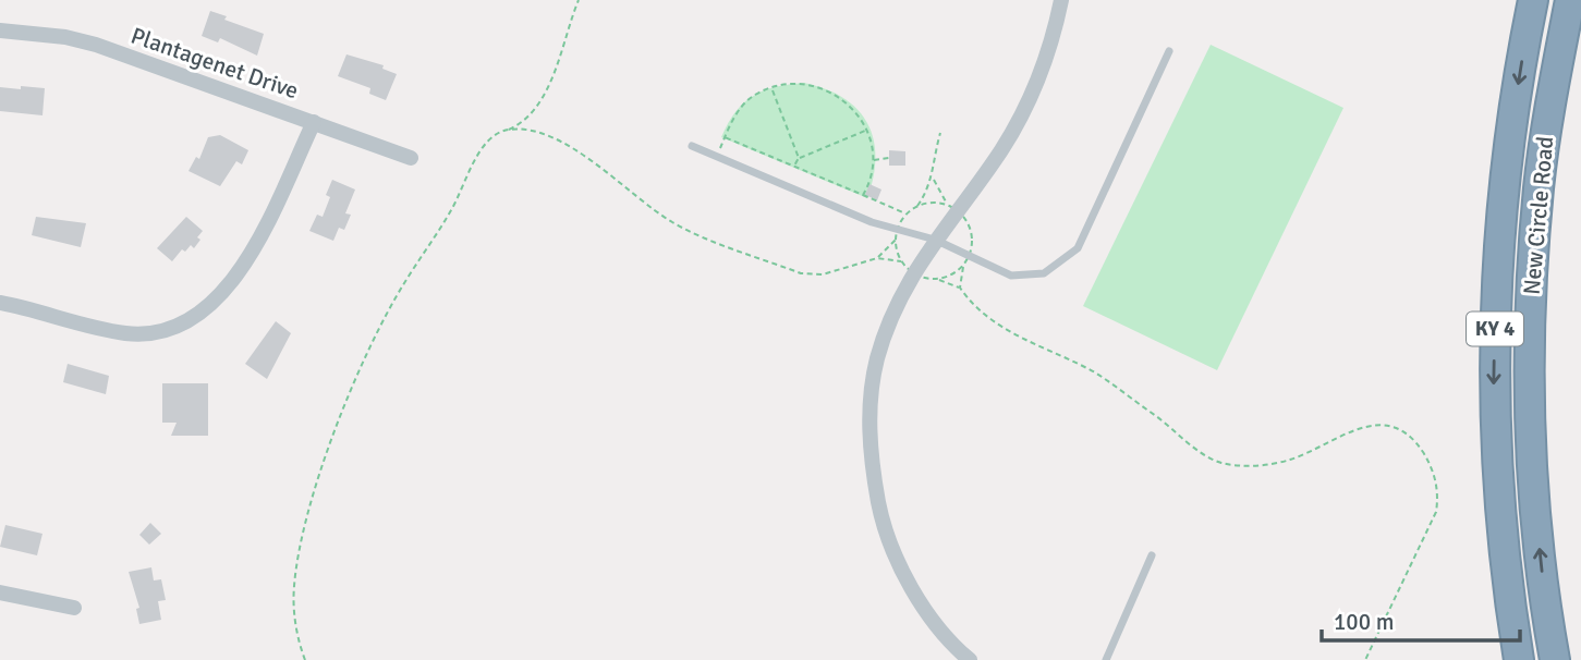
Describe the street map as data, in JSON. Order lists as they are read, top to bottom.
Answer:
{
  "streets": {
    "highway": ["New Circle Road", "KY 4"],
    "street": ["Plantagenet Drive"]
  },
  "scale_bar": "100 m"
}
